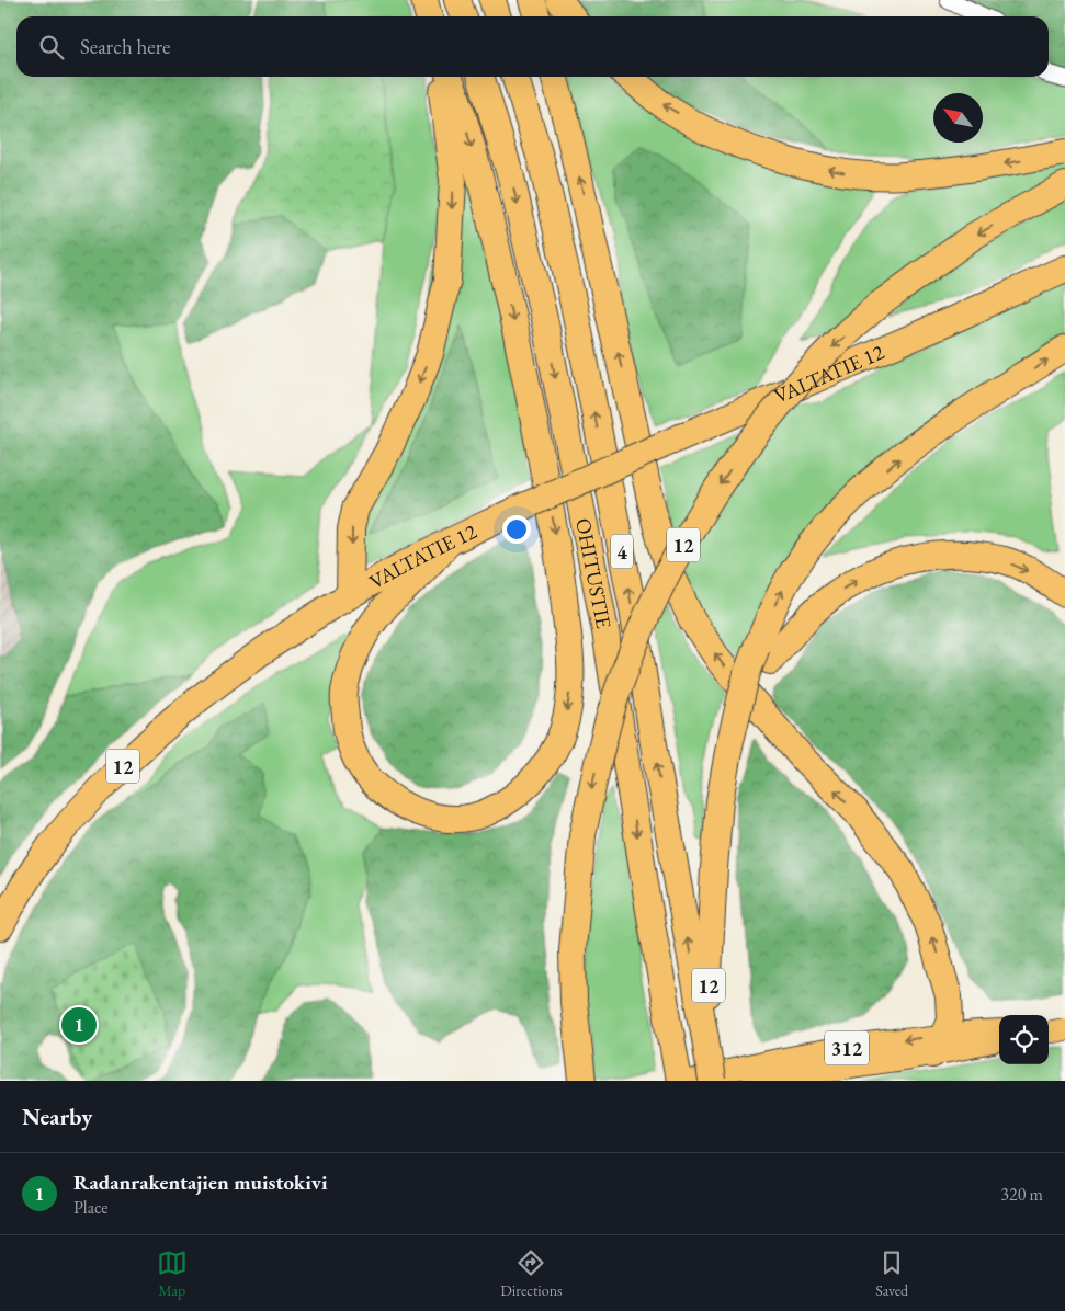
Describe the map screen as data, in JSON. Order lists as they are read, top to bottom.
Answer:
{
  "streets": {
    "highway": [
      "VALTATIE 12",
      "12",
      "4",
      "OHITUSTIE"
    ],
    "main road": ["312"]
  },
  "crossings": [
    ["12", "OHITUSTIE"]
  ],
  "north": "top left",
  "page": {
    "search": "Search here",
    "pins": "1",
    "heading": "Nearby",
    "list": [
      {
        "mark": "1",
        "name": "Radanrakentajien muistokivi",
        "note": "Place",
        "value": "320 m"
      }
    ],
    "nav": ["Map", "Directions", "Saved"]
  }
}
